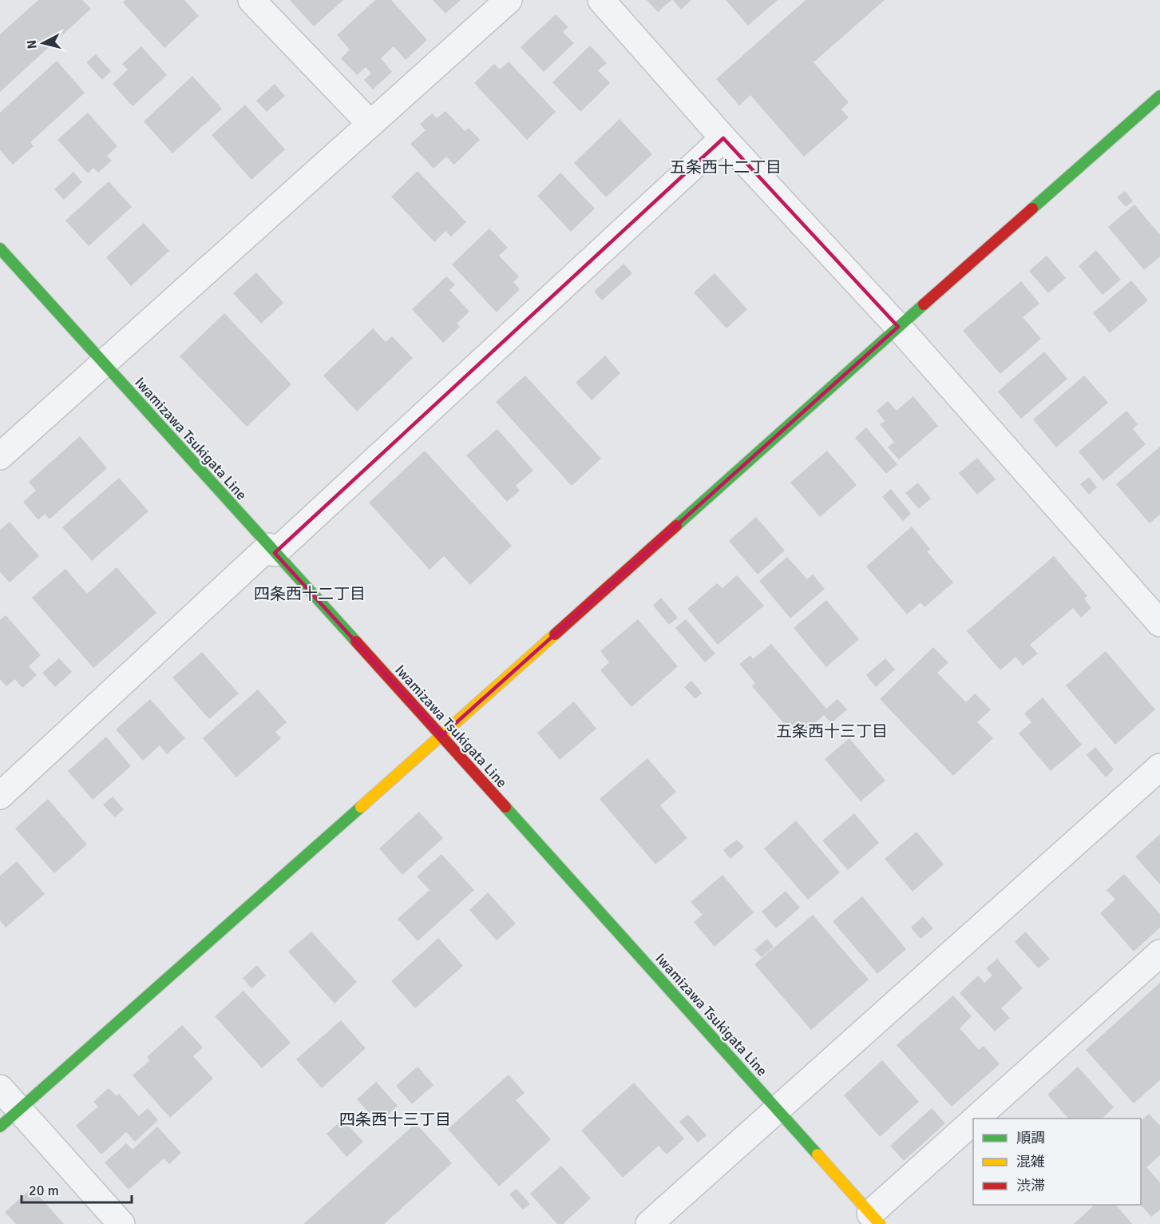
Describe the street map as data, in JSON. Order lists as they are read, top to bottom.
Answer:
{
  "streets": {
    "street": ["Iwamizawa Tsukigata Line"]
  },
  "districts": [
    "五条西十二丁目",
    "四条西十二丁目",
    "五条西十三丁目",
    "四条西十三丁目"
  ],
  "legend": ["順調", "混雑", "渋滞"],
  "scale_bar": "20 m",
  "north": "left"
}
